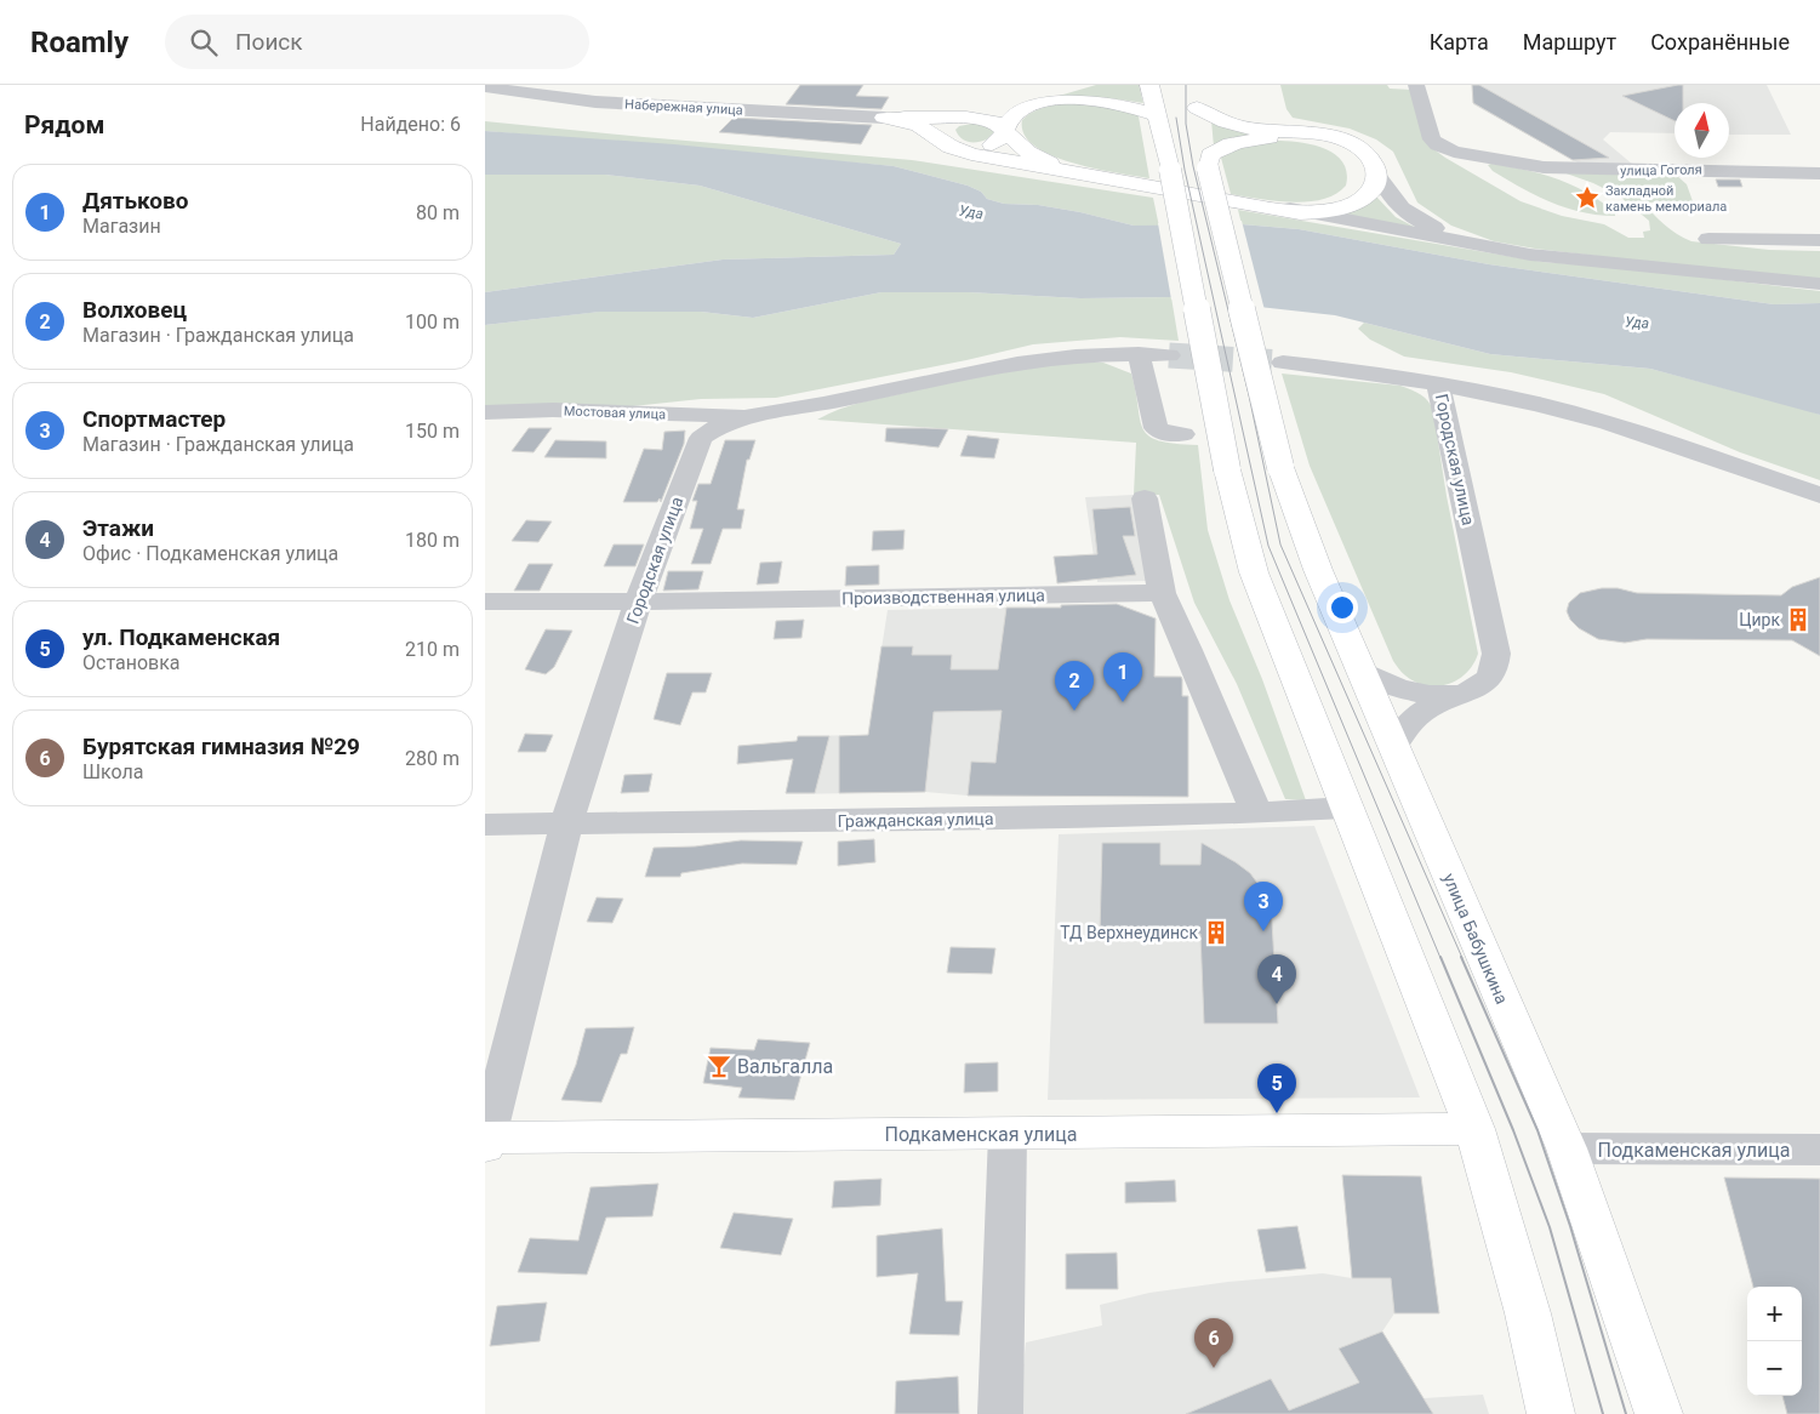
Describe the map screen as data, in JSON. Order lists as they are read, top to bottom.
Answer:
{
  "streets": {
    "main road": ["улица Бабушкина", "Подкаменская улица"],
    "street": [
      "Набережная улица",
      "улица Гоголя",
      "Мостовая улица",
      "Городская улица",
      "Производственная улица",
      "Гражданская улица"
    ]
  },
  "crossings": [
    ["Мостовая улица", "Городская улица"],
    ["Городская улица", "Производственная улица"],
    ["Городская улица", "Гражданская улица"],
    ["Городская улица", "Подкаменская улица"],
    ["улица Бабушкина", "Подкаменская улица"]
  ],
  "water": ["Уда"],
  "places": {
    "place": ["Закладной камень мемориала"],
    "building": ["Цирк", "ТД Верхнеудинск"],
    "bar": ["Вальгалла"]
  },
  "north": "top",
  "page": {
    "header": "Roamly",
    "search": "Поиск",
    "nav": ["Карта", "Маршрут", "Сохранённые"],
    "heading": ["Рядом", "Найдено: 6"],
    "list": [
      {
        "mark": "1",
        "name": "Дятьково",
        "note": "Магазин",
        "value": "80 m"
      },
      {
        "mark": "2",
        "name": "Волховец",
        "note": "Магазин · Гражданская улица",
        "value": "100 m"
      },
      {
        "mark": "3",
        "name": "Спортмастер",
        "note": "Магазин · Гражданская улица",
        "value": "150 m"
      },
      {
        "mark": "4",
        "name": "Этажи",
        "note": "Офис · Подкаменская улица",
        "value": "180 m"
      },
      {
        "mark": "5",
        "name": "ул. Подкаменская",
        "note": "Остановка",
        "value": "210 m"
      },
      {
        "mark": "6",
        "name": "Бурятская гимназия №29",
        "note": "Школа",
        "value": "280 m"
      }
    ],
    "pins": [
      "1",
      "2",
      "3",
      "4",
      "5",
      "6"
    ],
    "map_buttons": ["+", "−"]
  }
}
